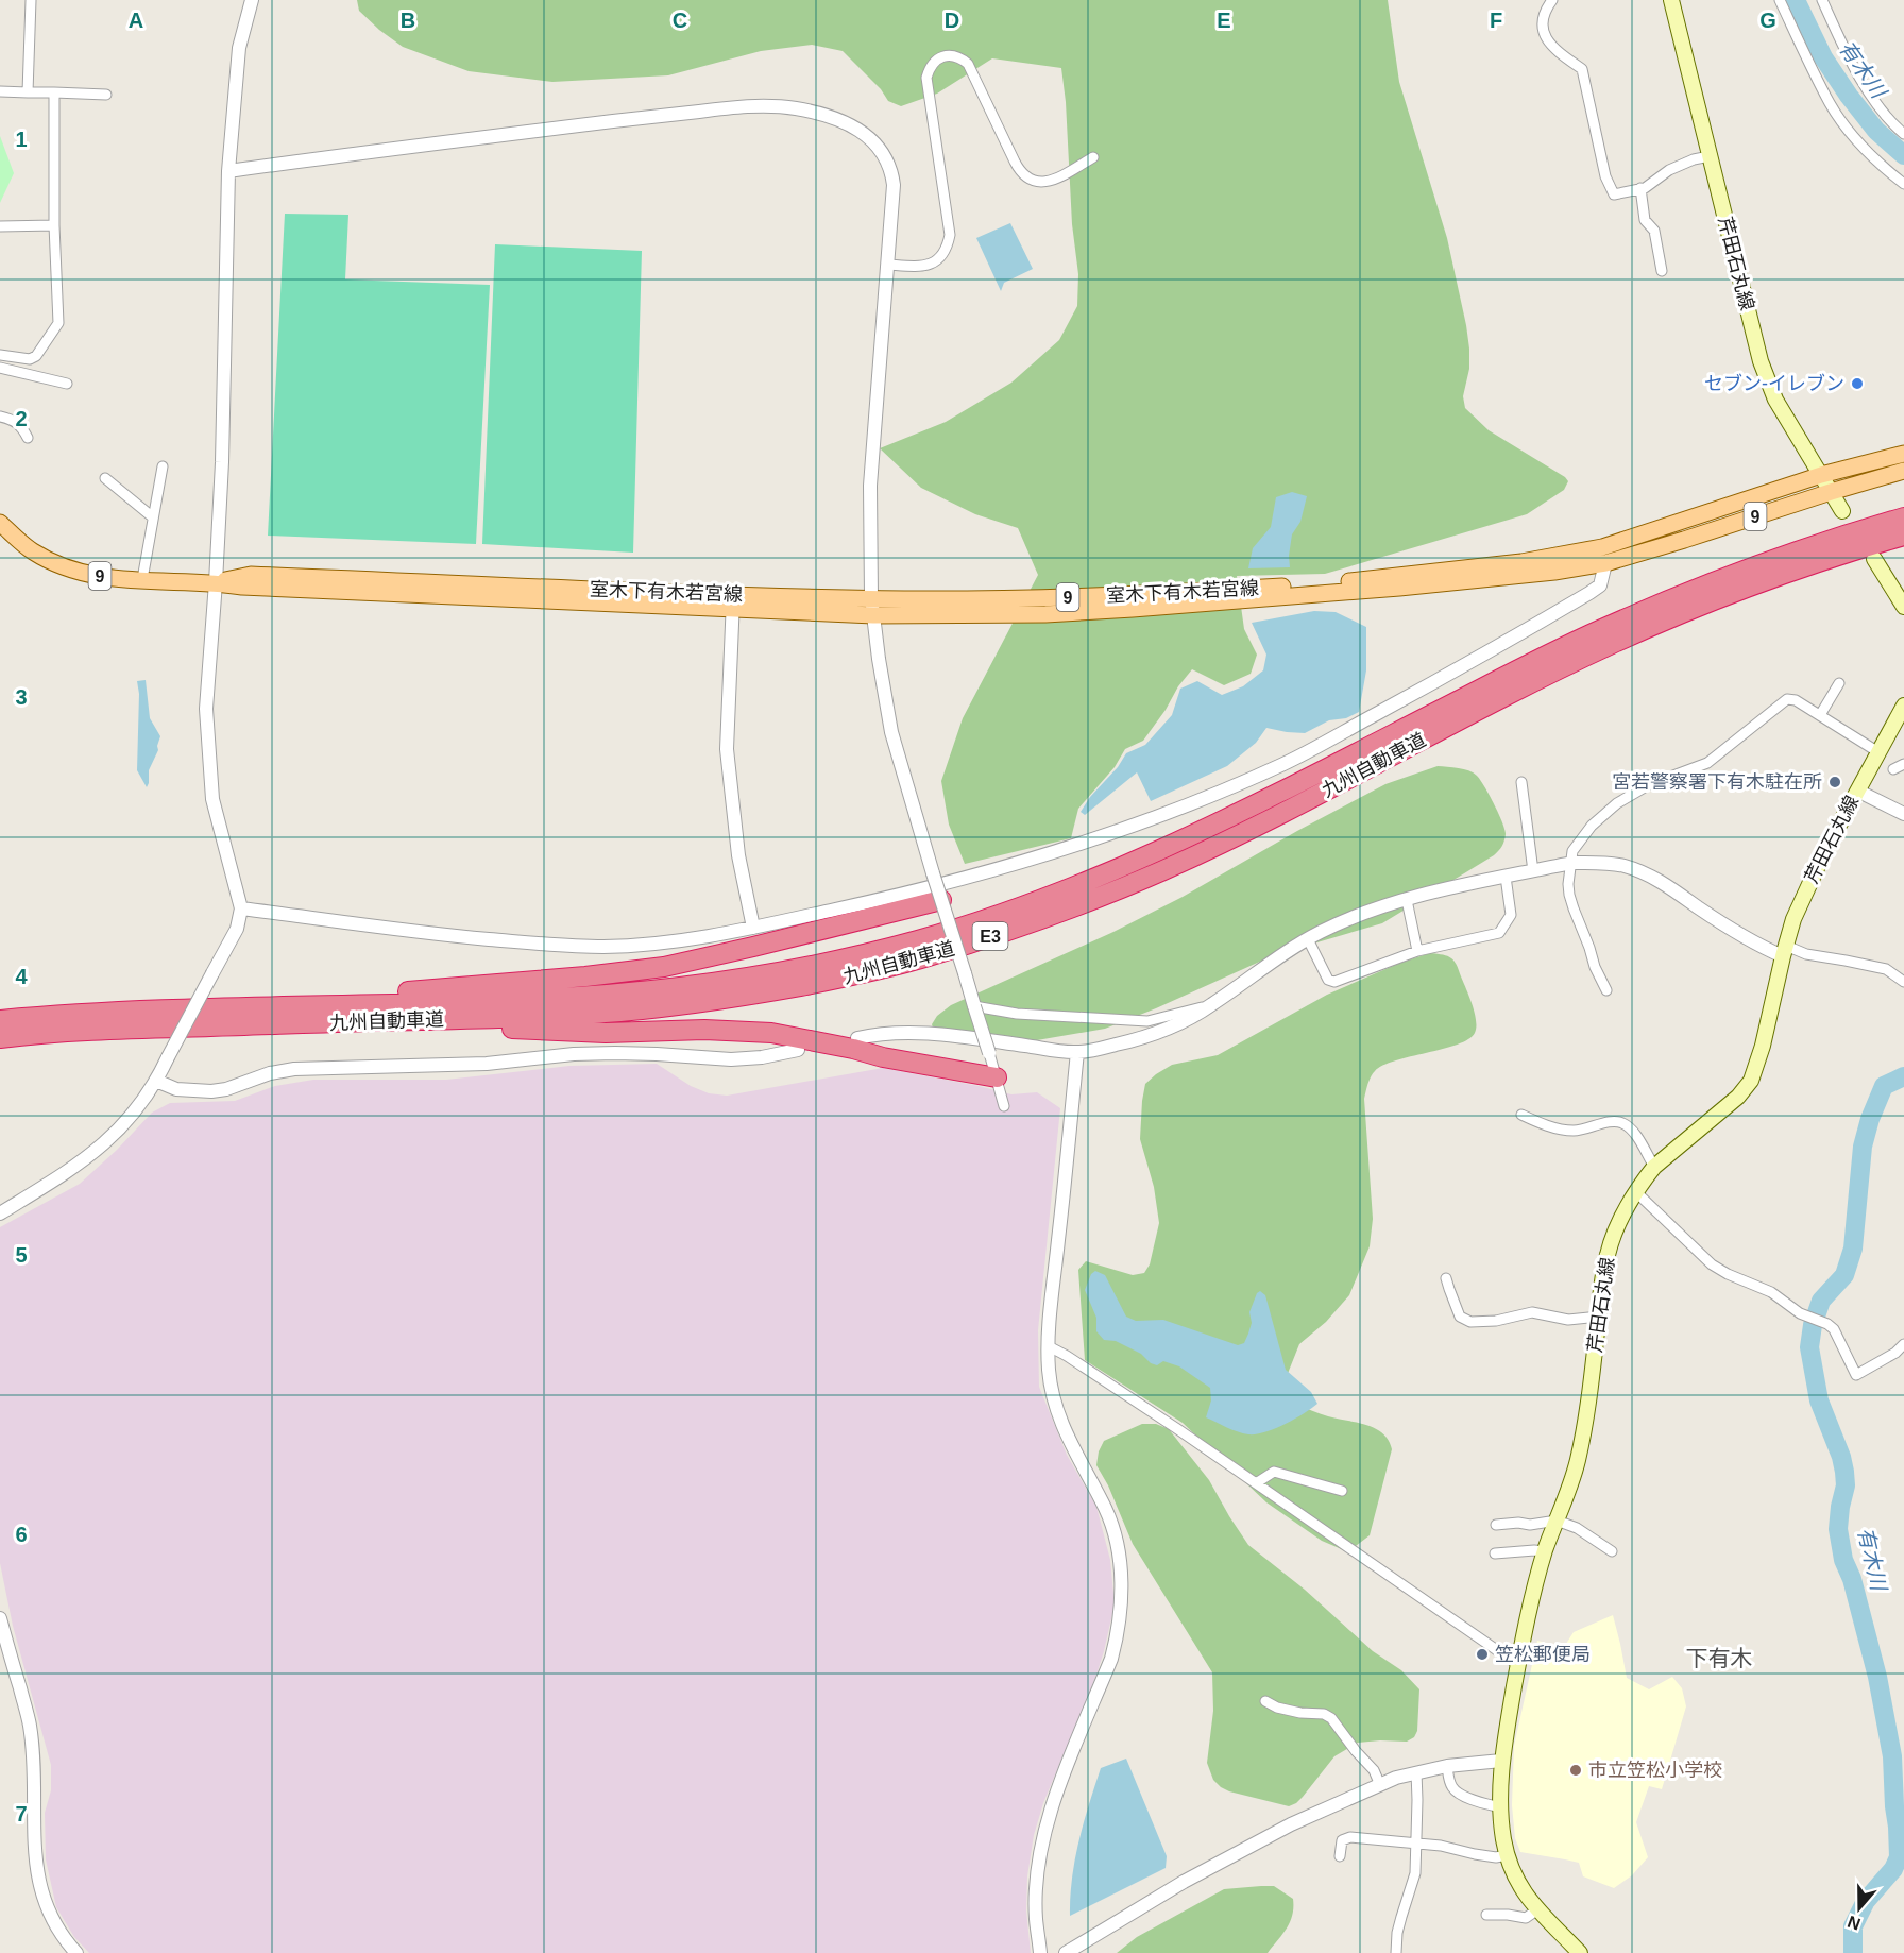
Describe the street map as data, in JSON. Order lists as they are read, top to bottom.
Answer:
{
  "streets": {
    "highway": ["九州自動車道", "E3"],
    "main road": ["芹田石丸線", "9", "室木下有木若宮線"]
  },
  "crossings": [
    ["芹田石丸線", "室木下有木若宮線"]
  ],
  "districts": ["下有木"],
  "water": ["有木川"],
  "places": [
    "セブン-イレブン",
    "宮若警察署下有木駐在所",
    "笠松郵便局",
    "市立笠松小学校"
  ],
  "north": "bottom",
  "grid": {
    "columns": [
      "A",
      "B",
      "C",
      "D",
      "E",
      "F",
      "G"
    ],
    "rows": [
      "1",
      "2",
      "3",
      "4",
      "5",
      "6",
      "7"
    ]
  }
}
